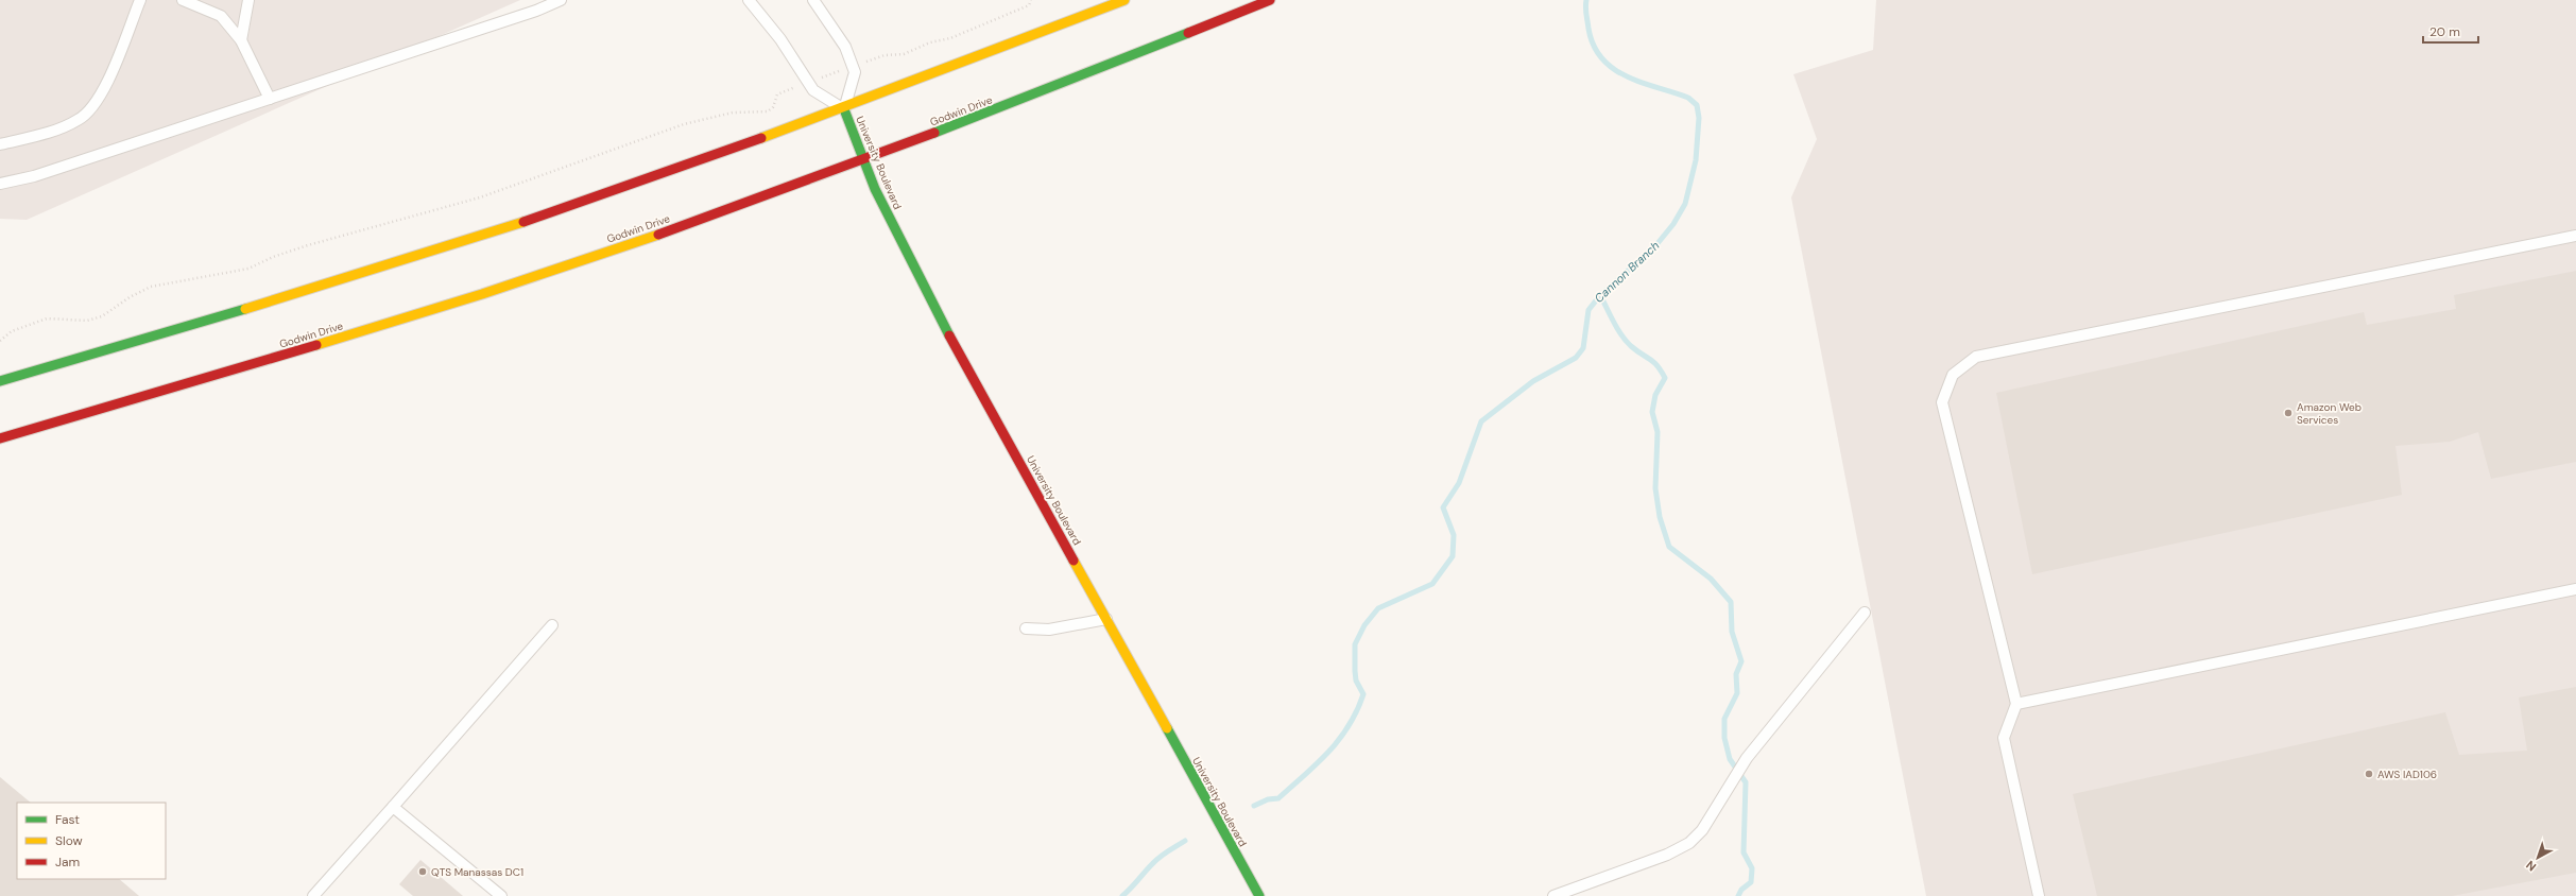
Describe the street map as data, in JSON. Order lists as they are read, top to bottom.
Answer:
{
  "streets": {
    "main road": ["Godwin Drive", "University Boulevard"]
  },
  "crossings": [
    ["Godwin Drive", "University Boulevard"]
  ],
  "water": ["Cannon Branch"],
  "places": ["Amazon Web Services", "AWS IAD106", "QTS Manassas DC1"],
  "legend": ["Fast", "Slow", "Jam"],
  "scale_bar": "20 m",
  "north": "bottom left"
}
